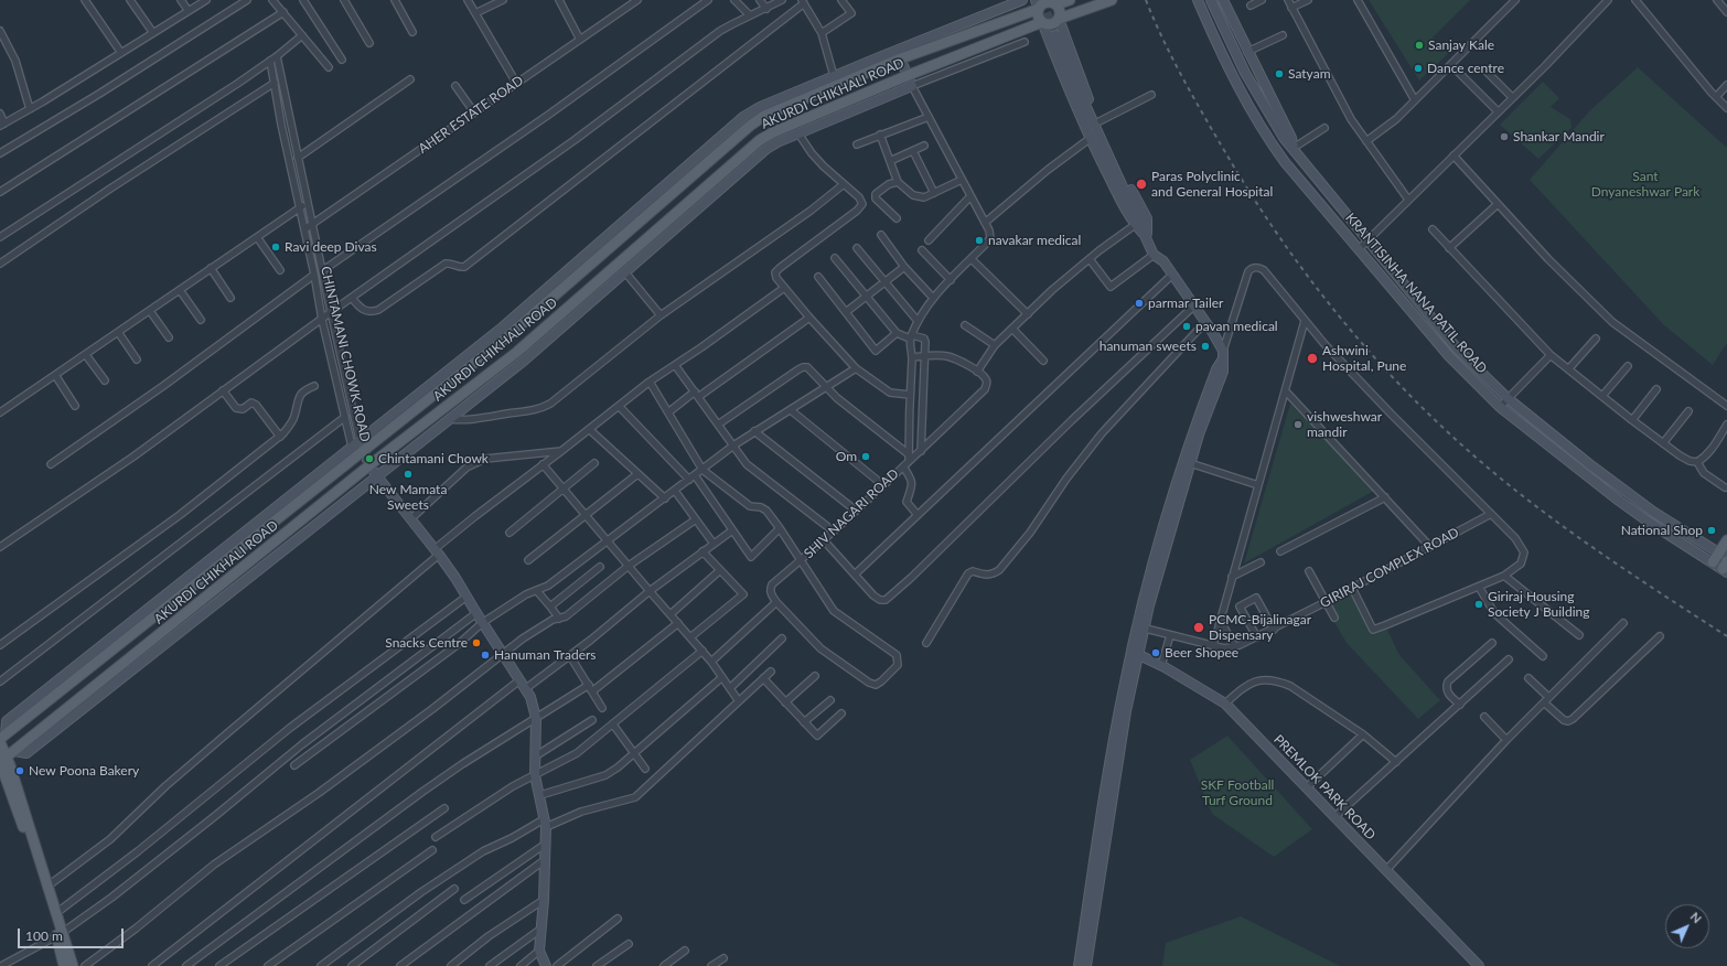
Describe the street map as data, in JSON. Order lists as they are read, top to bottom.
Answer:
{
  "streets": {
    "main road": ["AKURDI CHIKHALI ROAD"],
    "street": [
      "AHER ESTATE ROAD",
      "KRANTISINHA NANA PATIL ROAD",
      "CHINTAMANI CHOWK ROAD",
      "SHIV NAGARI ROAD",
      "GIRIRAJ COMPLEX ROAD",
      "PREMLOK PARK ROAD"
    ]
  },
  "crossings": [
    ["AKURDI CHIKHALI ROAD", "CHINTAMANI CHOWK ROAD"],
    ["AHER ESTATE ROAD", "CHINTAMANI CHOWK ROAD"]
  ],
  "parks": ["Sant Dnyaneshwar Park", "SKF Football Turf Ground"],
  "places": [
    "Sanjay Kale",
    "Dance centre",
    "Satyam",
    "Shankar Mandir",
    "Paras Polyclinic and General Hospital",
    "navakar medical",
    "Ravi deep Divas",
    "parmar Tailer",
    "pavan medical",
    "hanuman sweets",
    "Ashwini Hospital, Pune",
    "vishweshwar mandir",
    "Om",
    "Chintamani Chowk",
    "New Mamata Sweets",
    "National Shop",
    "Giriraj Housing Society J Building",
    "PCMC-Bijalinagar Dispensary",
    "Snacks Centre",
    "Beer Shopee",
    "Hanuman Traders",
    "New Poona Bakery"
  ],
  "scale_bar": "100 m",
  "north": "top right"
}
